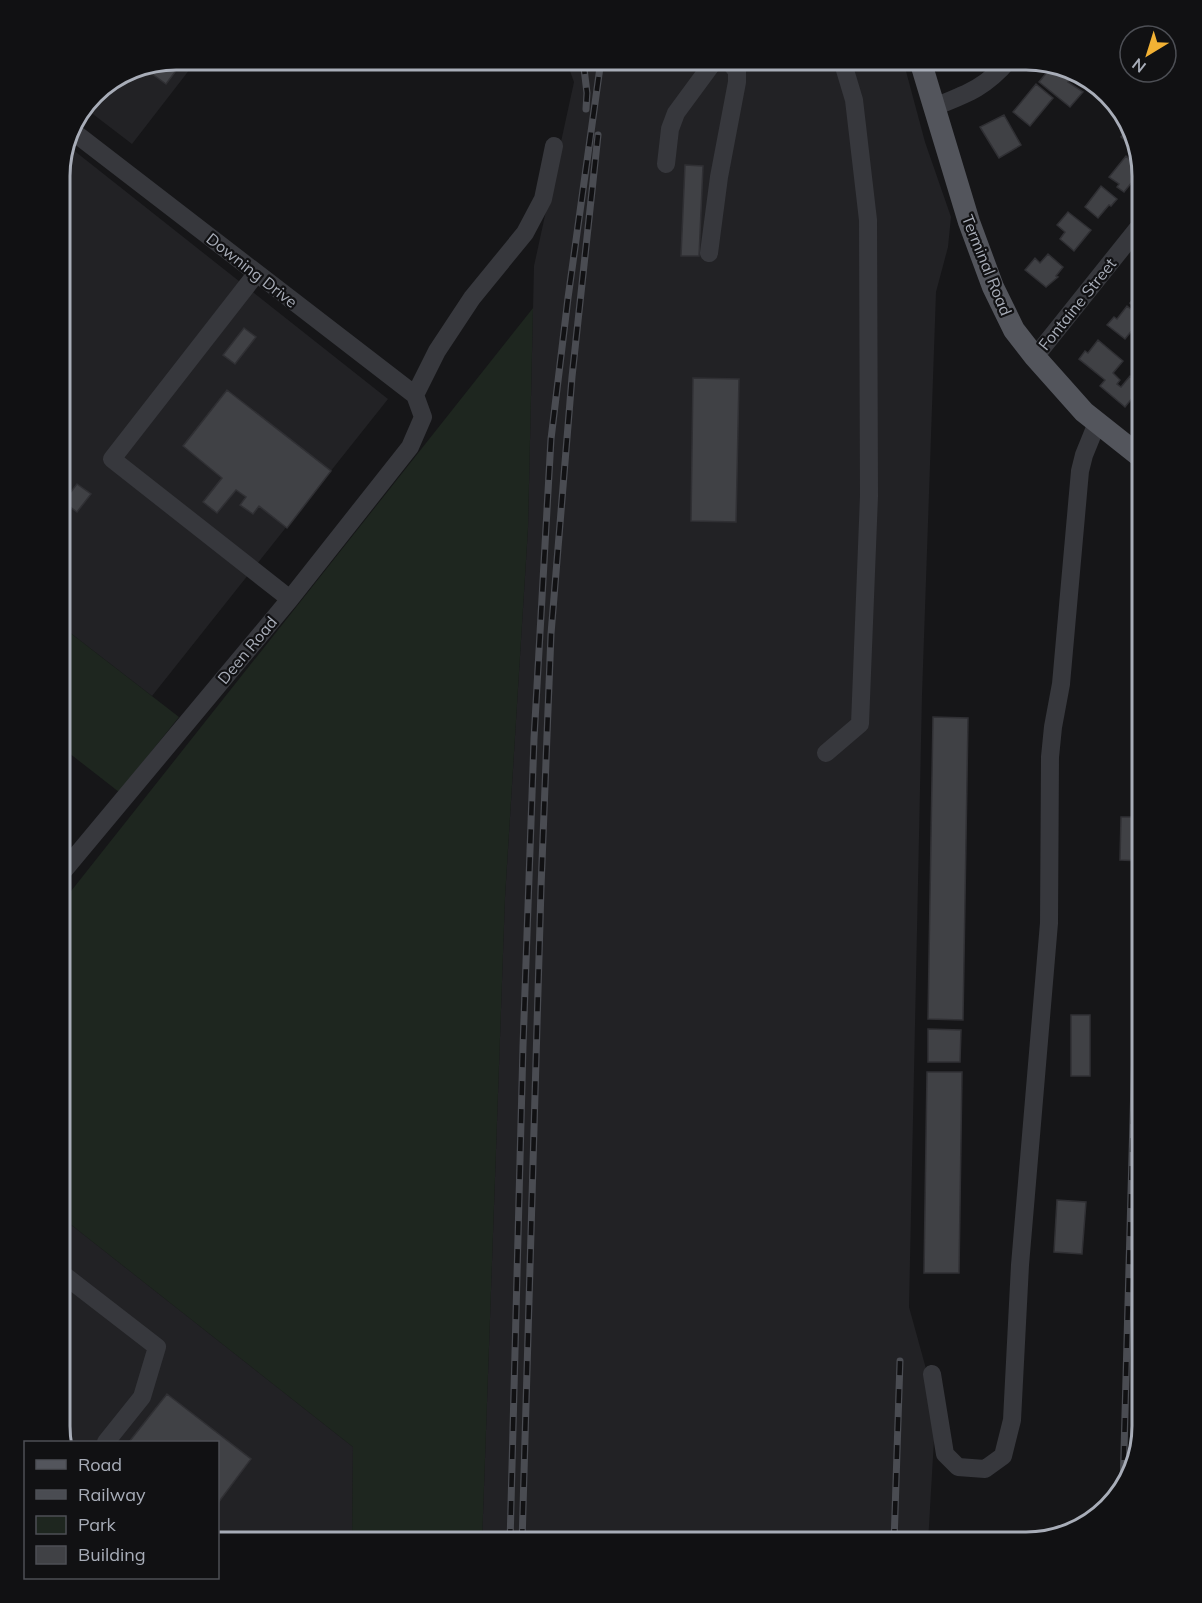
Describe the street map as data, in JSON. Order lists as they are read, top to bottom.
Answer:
{
  "streets": {
    "main road": ["Terminal Road"],
    "street": ["Downing Drive", "Fontaine Street", "Deen Road"]
  },
  "crossings": [
    ["Terminal Road", "Fontaine Street"],
    ["Downing Drive", "Deen Road"]
  ],
  "legend": [
    "Road",
    "Railway",
    "Park",
    "Building"
  ],
  "north": "bottom left"
}
